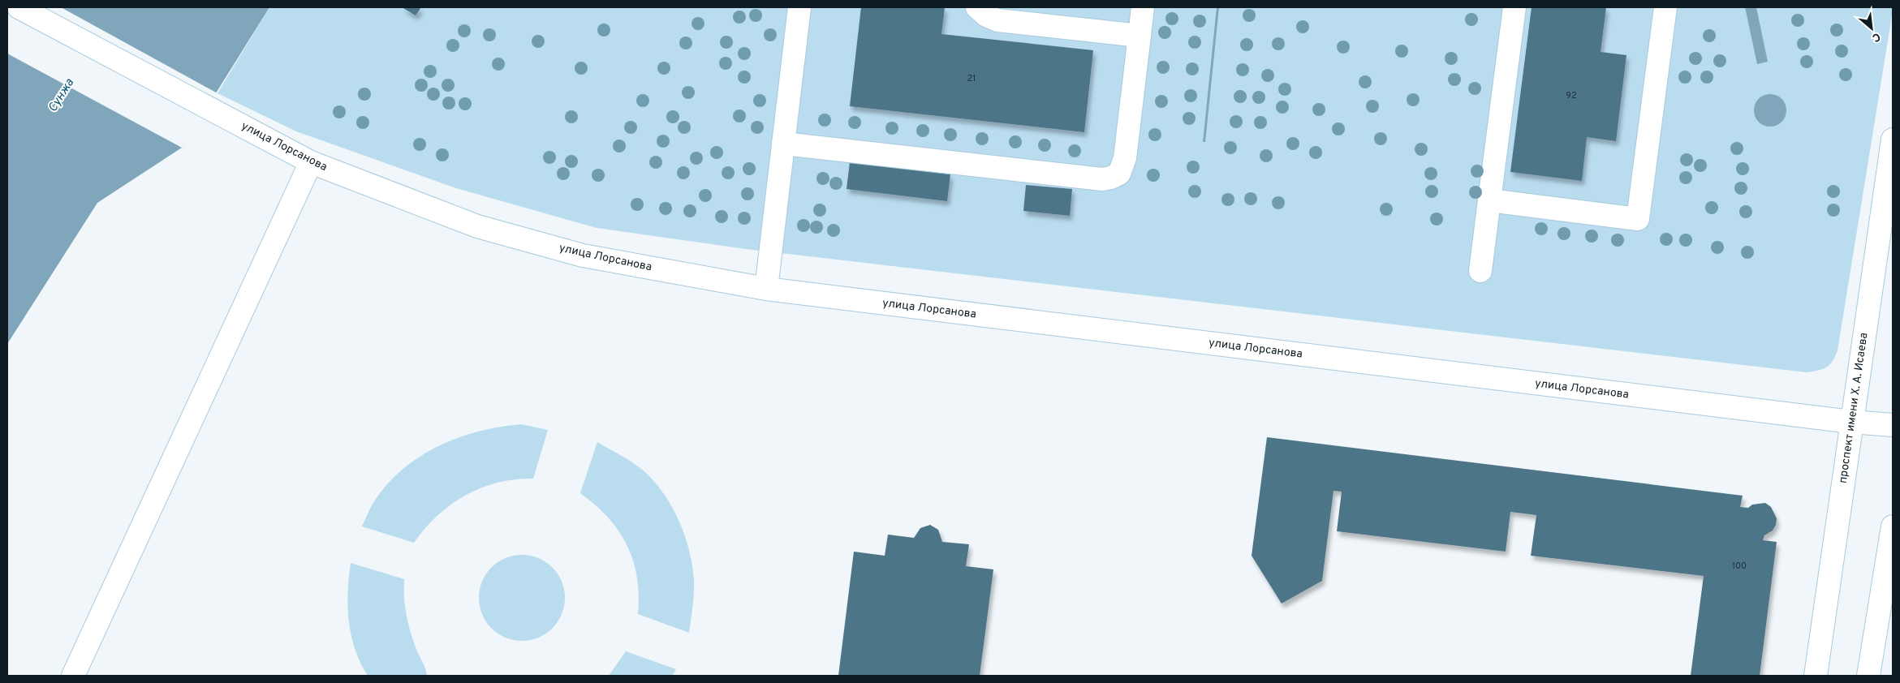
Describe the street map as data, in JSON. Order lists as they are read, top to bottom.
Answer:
{
  "streets": {
    "main road": ["улица Лорсанова", "проспект имени Х. А. Исаева"]
  },
  "crossings": [
    ["улица Лорсанова", "проспект имени Х. А. Исаева"]
  ],
  "water": ["Сунжа"],
  "house_numbers": ["21", "92", "100"],
  "north": "bottom right"
}
